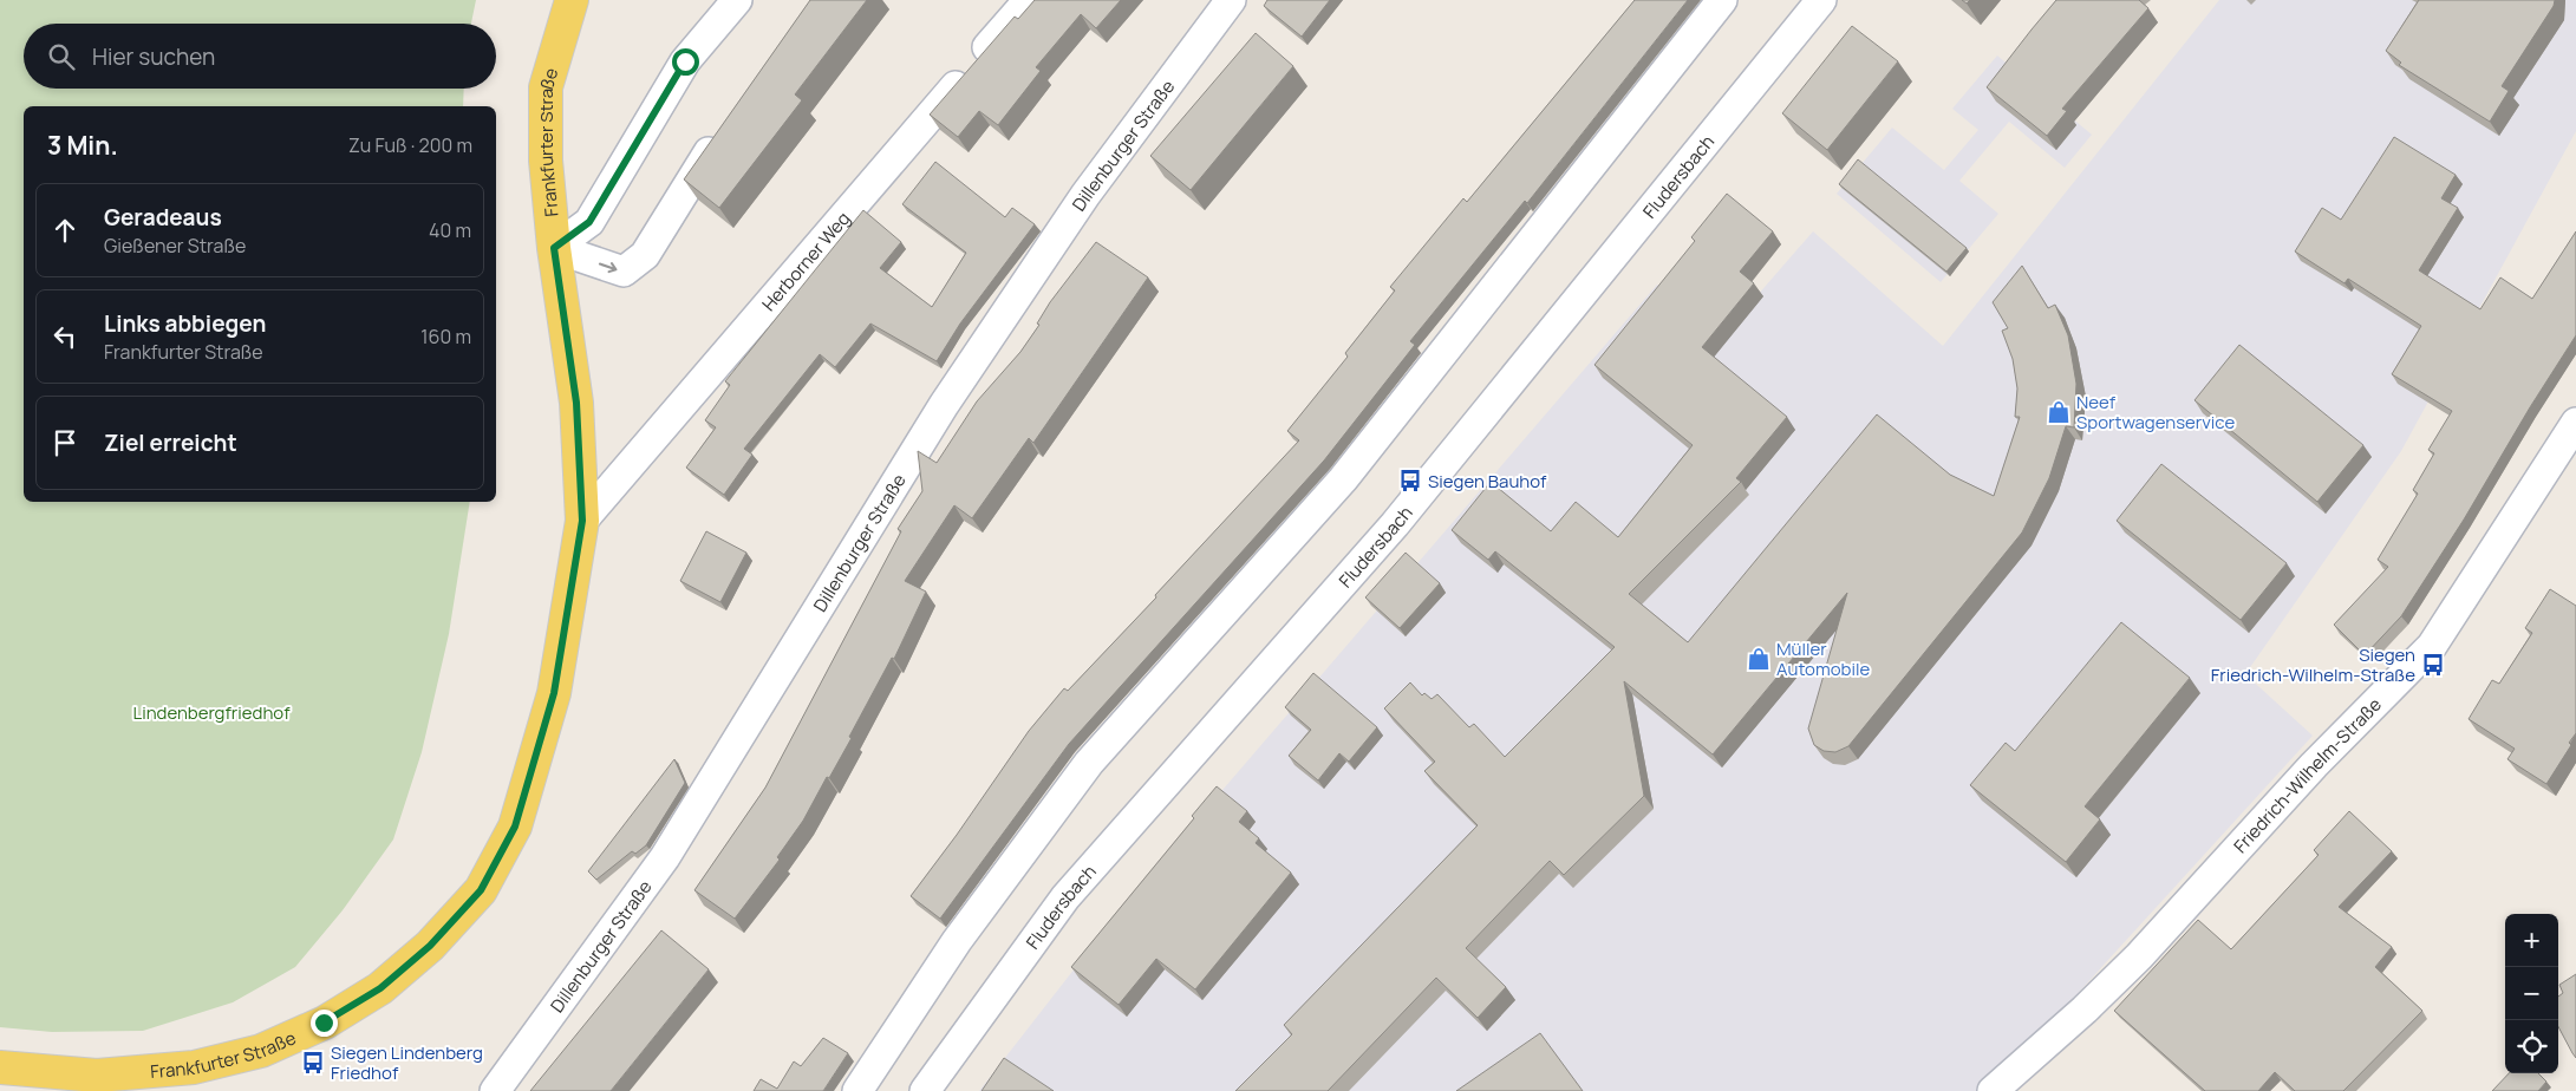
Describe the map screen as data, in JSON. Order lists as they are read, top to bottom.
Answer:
{
  "streets": {
    "main road": ["Frankfurter Straße"],
    "street": [
      "Dillenburger Straße",
      "Fludersbach",
      "Herborner Weg",
      "Friedrich-Wilhelm-Straße"
    ]
  },
  "crossings": [
    ["Frankfurter Straße", "Herborner Weg"]
  ],
  "parks": ["Lindenbergfriedhof"],
  "places": {
    "shop": ["Neef Sportwagenservice", "Müller Automobile"],
    "bus stop": ["Siegen Bauhof", "Siegen Friedrich-Wilhelm-Straße", "Siegen Lindenberg Friedhof"]
  },
  "page": {
    "search": "Hier suchen",
    "heading": ["3 Min.", "Zu Fuß · 200 m"],
    "list": [
      ["Geradeaus", "Gießener Straße", "40 m"],
      ["Links abbiegen", "Frankfurter Straße", "160 m"],
      "Ziel erreicht"
    ],
    "map_buttons": ["+", "−"]
  }
}
